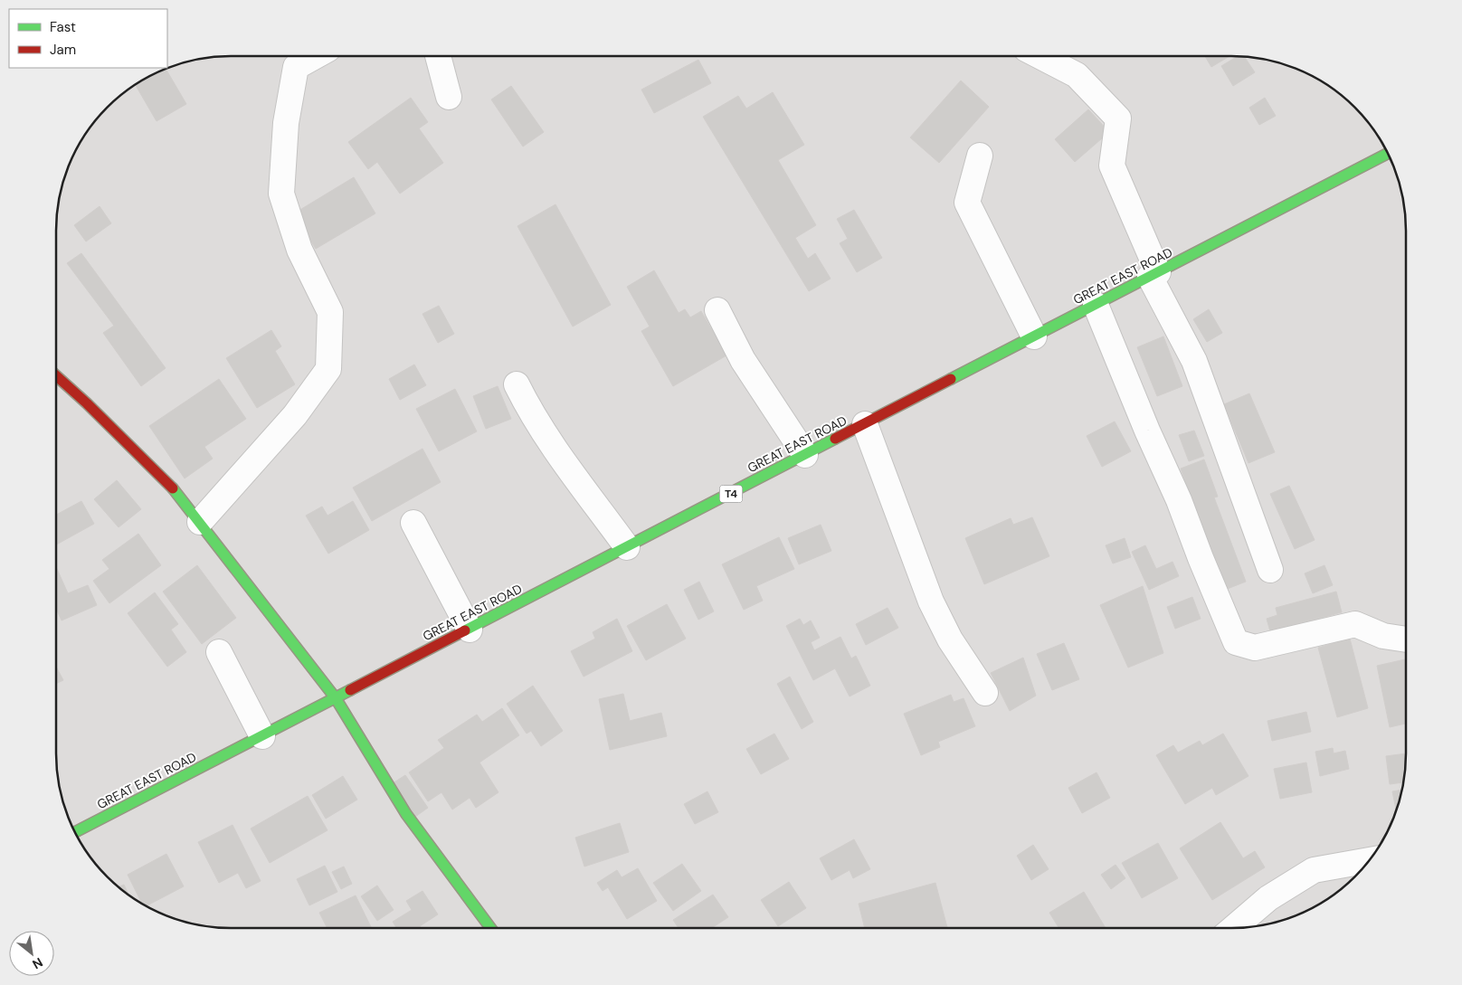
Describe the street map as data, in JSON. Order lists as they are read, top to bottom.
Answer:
{
  "streets": {
    "main road": ["GREAT EAST ROAD", "T4"]
  },
  "legend": ["Fast", "Jam"],
  "north": "bottom right"
}
